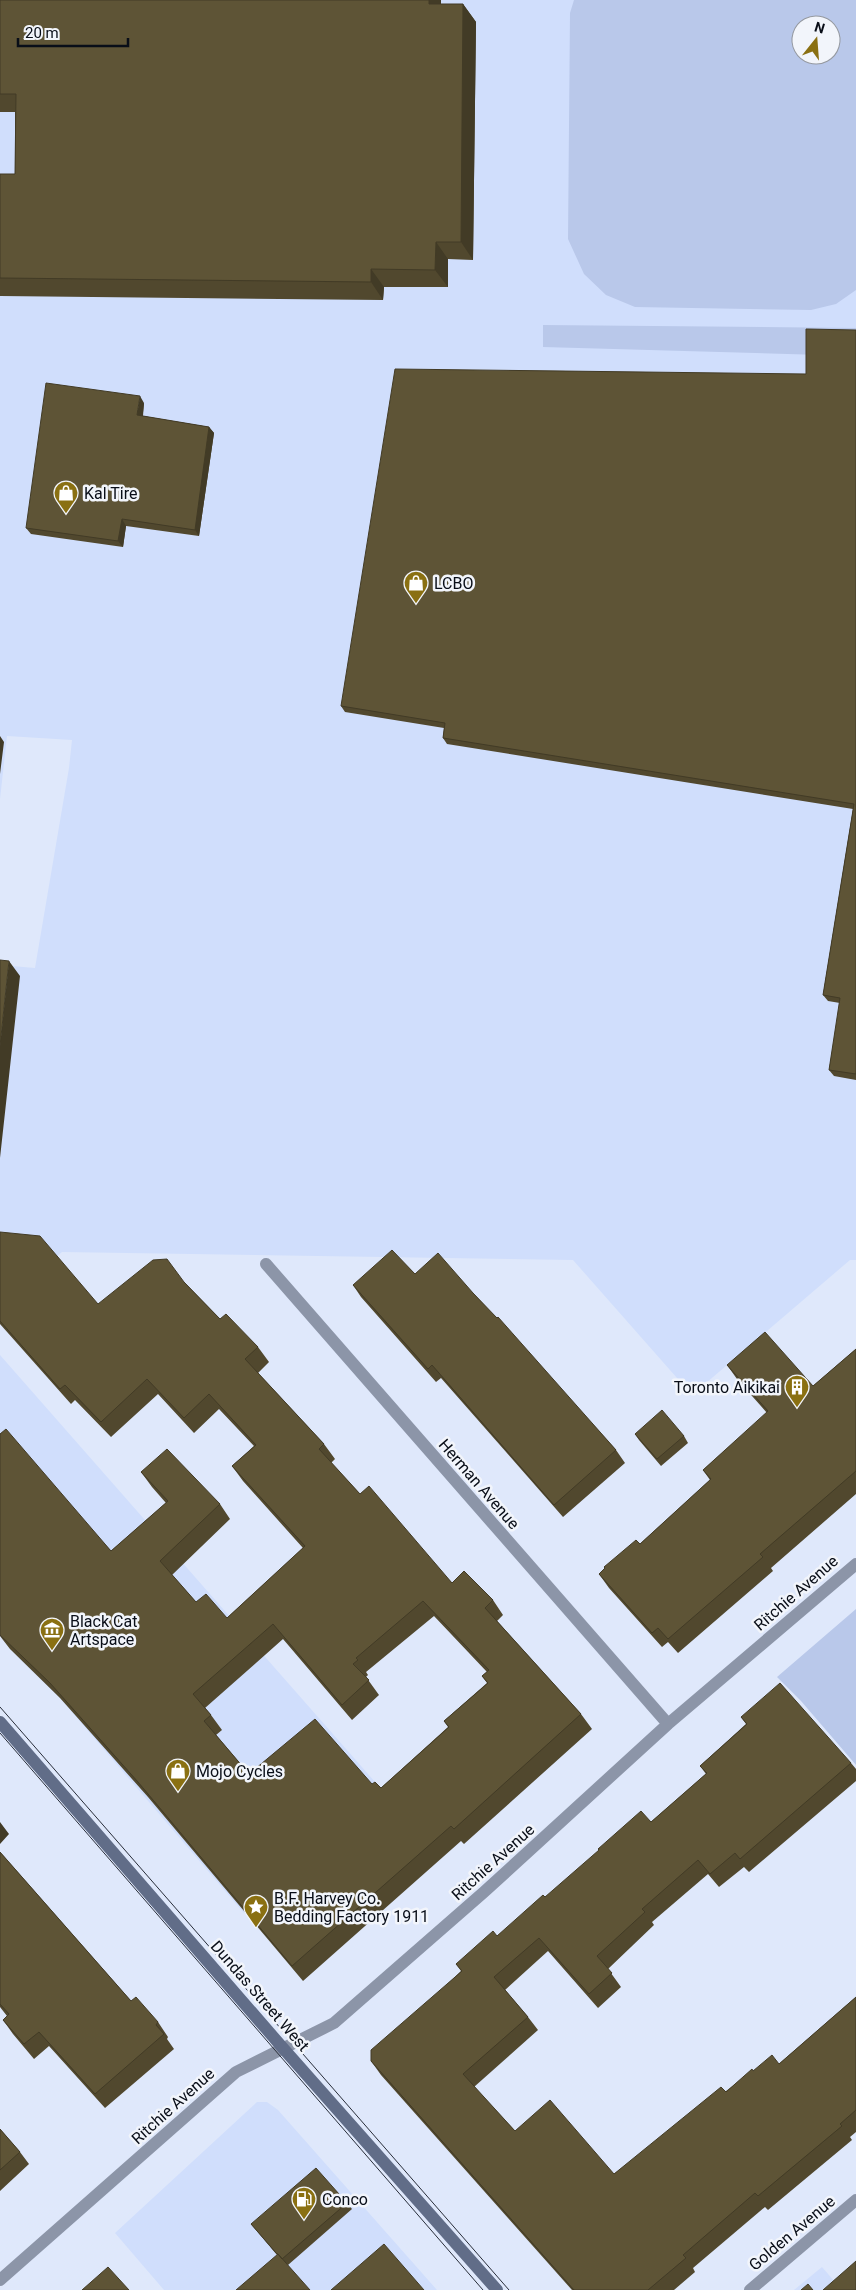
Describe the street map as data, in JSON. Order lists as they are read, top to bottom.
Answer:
{
  "streets": {
    "main road": ["Dundas Street West"],
    "street": ["Herman Avenue", "Ritchie Avenue", "Golden Avenue"]
  },
  "crossings": [
    ["Herman Avenue", "Ritchie Avenue"],
    ["Ritchie Avenue", "Dundas Street West"]
  ],
  "places": {
    "shop": ["Kal Tire", "LCBO", "Mojo Cycles"],
    "building": ["Toronto Aikikai"],
    "museum": ["Black Cat Artspace"],
    "place": ["B.F. Harvey Co. Bedding Factory 1911"],
    "fuel station": ["Conco"]
  },
  "scale_bar": "20 m",
  "north": "top"
}
